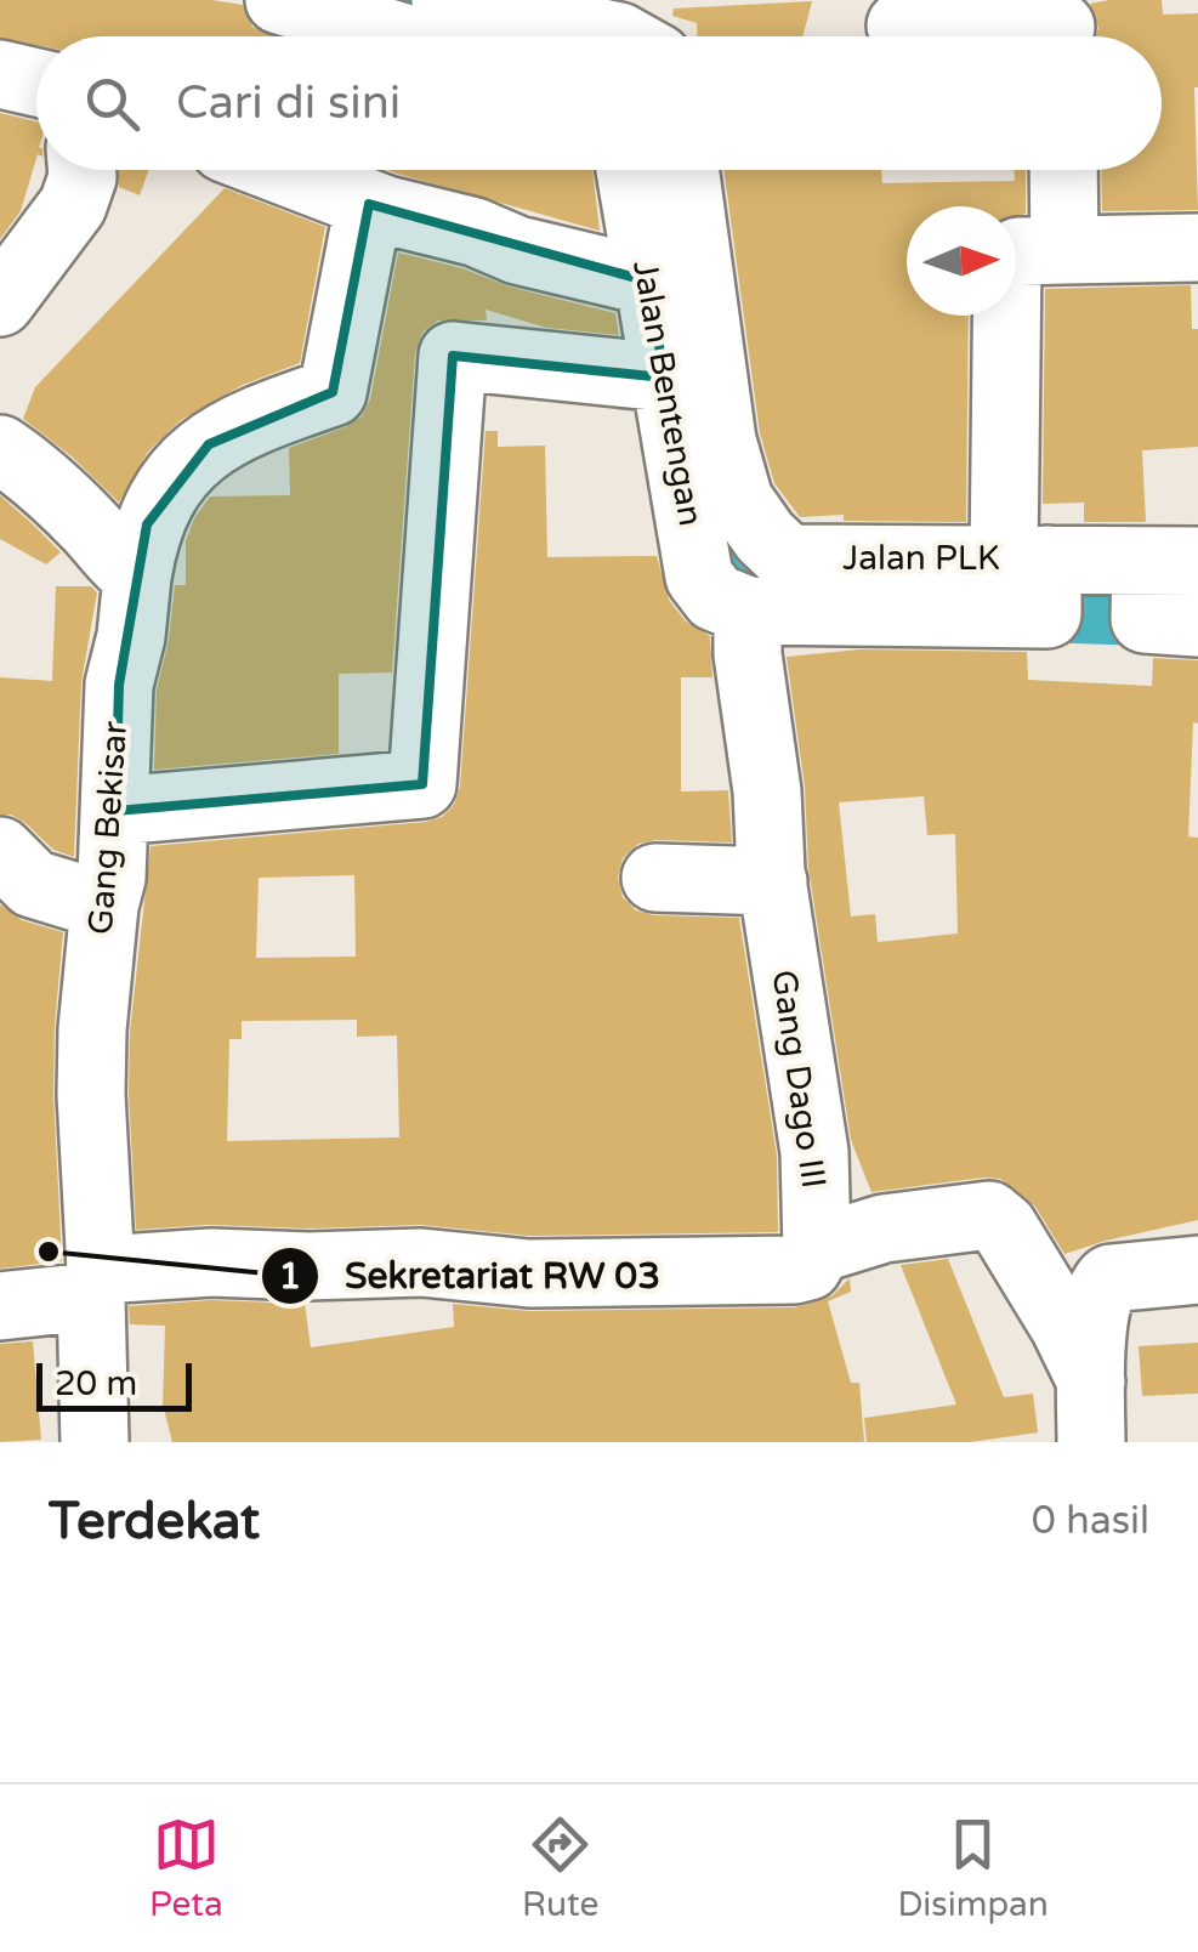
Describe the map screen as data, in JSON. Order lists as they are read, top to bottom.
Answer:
{
  "streets": {
    "street": [
      "Jalan Bentengan",
      "Jalan PLK",
      "Gang Bekisar",
      "Gang Dago III"
    ]
  },
  "crossings": [
    ["Jalan PLK", "Gang Dago III"]
  ],
  "places": ["Sekretariat RW 03"],
  "scale_bar": "20 m",
  "north": "right",
  "page": {
    "search": "Cari di sini",
    "scale": "20 m",
    "heading": ["Terdekat", "0 hasil"],
    "nav": ["Peta", "Rute", "Disimpan"]
  }
}
